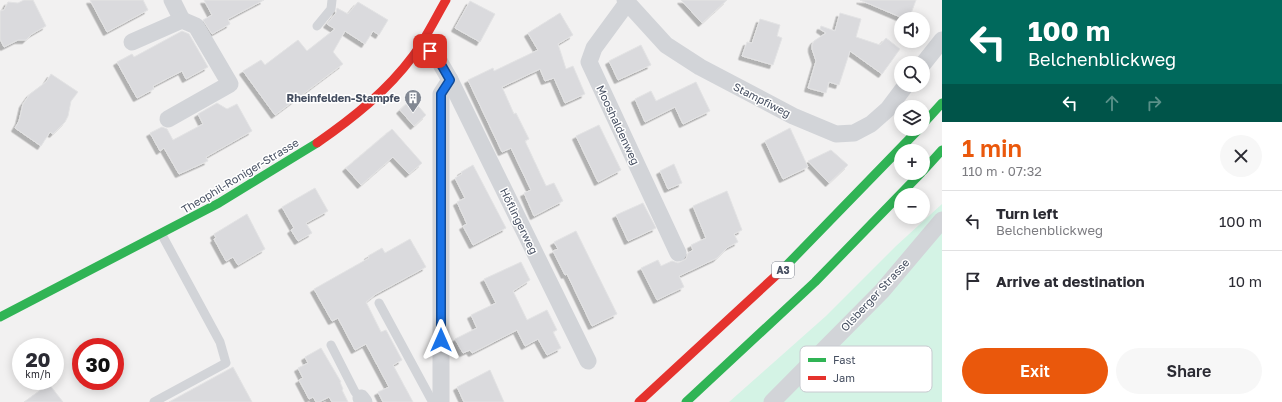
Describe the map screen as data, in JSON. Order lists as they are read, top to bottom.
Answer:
{
  "streets": {
    "main road": ["Theophil-Roniger-Strasse", "A3"],
    "street": [
      "Stampfiweg",
      "Mooshaldenweg",
      "Höflingerweg",
      "Olsberger Strasse"
    ]
  },
  "crossings": [
    ["Stampfiweg", "Mooshaldenweg"],
    ["Theophil-Roniger-Strasse", "Höflingerweg"]
  ],
  "places": {
    "building": ["Rheinfelden-Stampfe"]
  },
  "legend": ["Fast", "Jam"],
  "page": {
    "turn": ["100 m", "Belchenblickweg"],
    "map_buttons": ["+", "−"],
    "heading": ["1 min", "110 m · 07:32"],
    "list": [
      {
        "name": "Turn left",
        "note": "Belchenblickweg",
        "value": "100 m"
      },
      {
        "name": "Arrive at destination",
        "value": "10 m"
      }
    ],
    "speed": "20 km/h",
    "limit": "30",
    "buttons": ["Exit", "Share"]
  }
}
